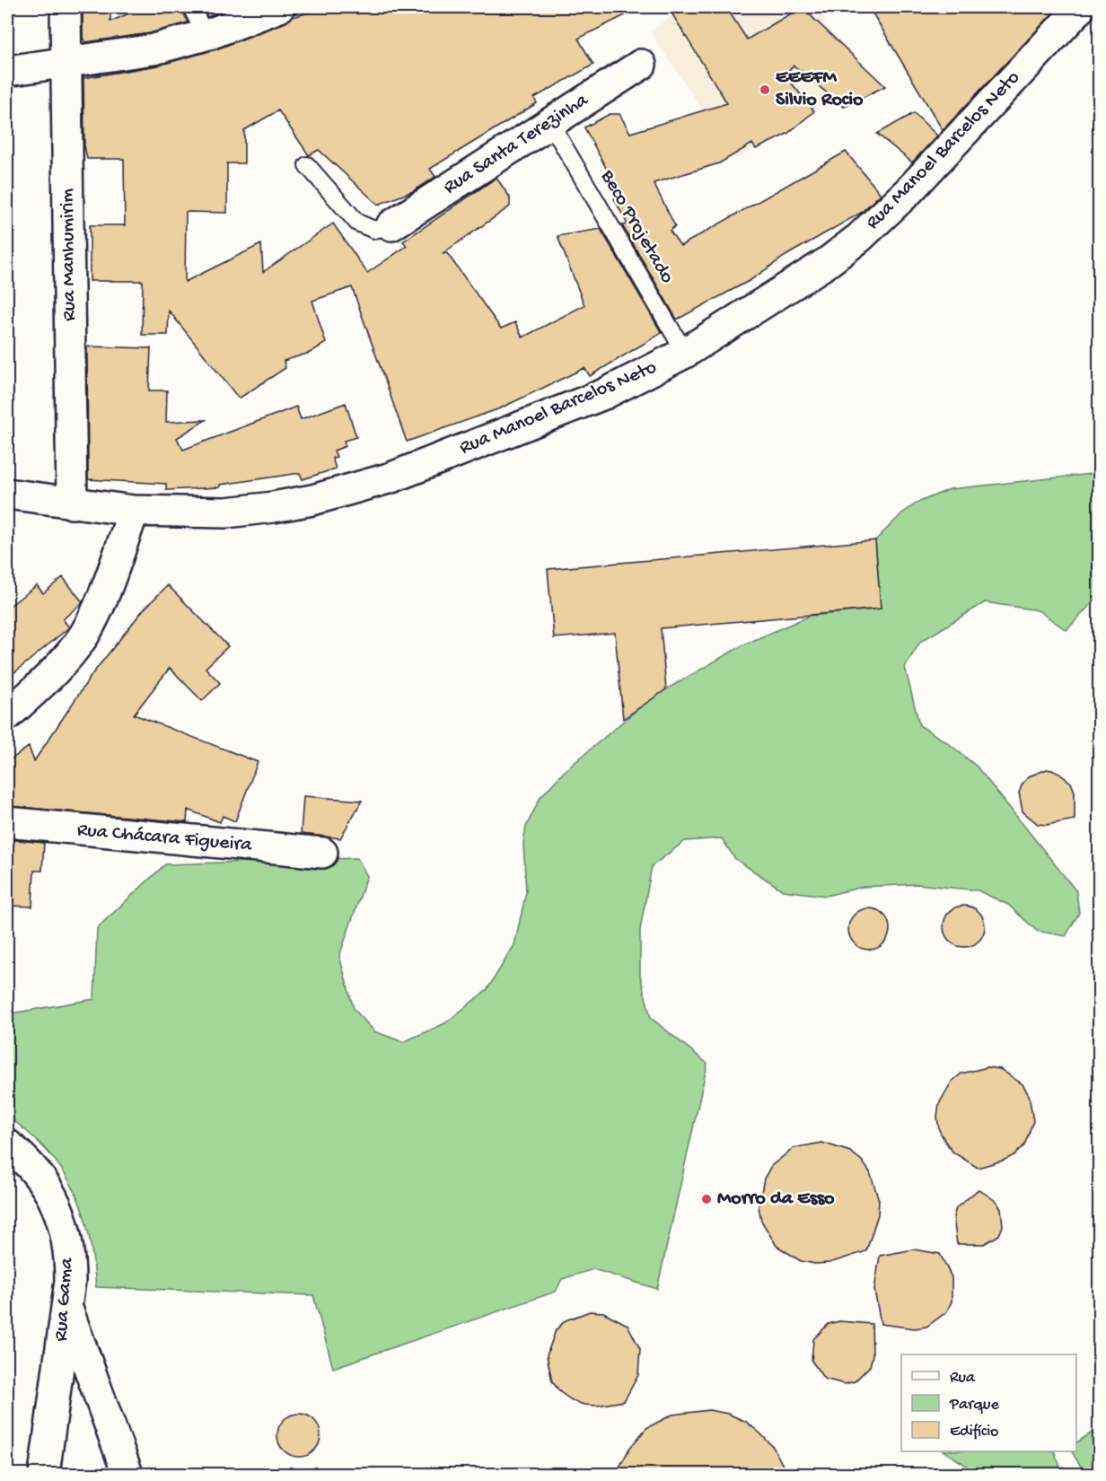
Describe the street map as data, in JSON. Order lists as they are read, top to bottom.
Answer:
{
  "streets": {
    "street": [
      "Rua Santa Terezinha",
      "Rua Manoel Barcelos Neto",
      "Rua Manhumirim",
      "Rua Chácara Figueira",
      "Rua Gama"
    ],
    "lane": ["Beco Projetado"]
  },
  "crossings": [
    ["Rua Santa Terezinha", "Beco Projetado"],
    ["Rua Manoel Barcelos Neto", "Beco Projetado"],
    ["Rua Manoel Barcelos Neto", "Rua Manhumirim"]
  ],
  "places": ["EEEFM Silvio Rocio", "Morro da Esso"],
  "legend": ["Rua", "Parque", "Edifício"]
}
